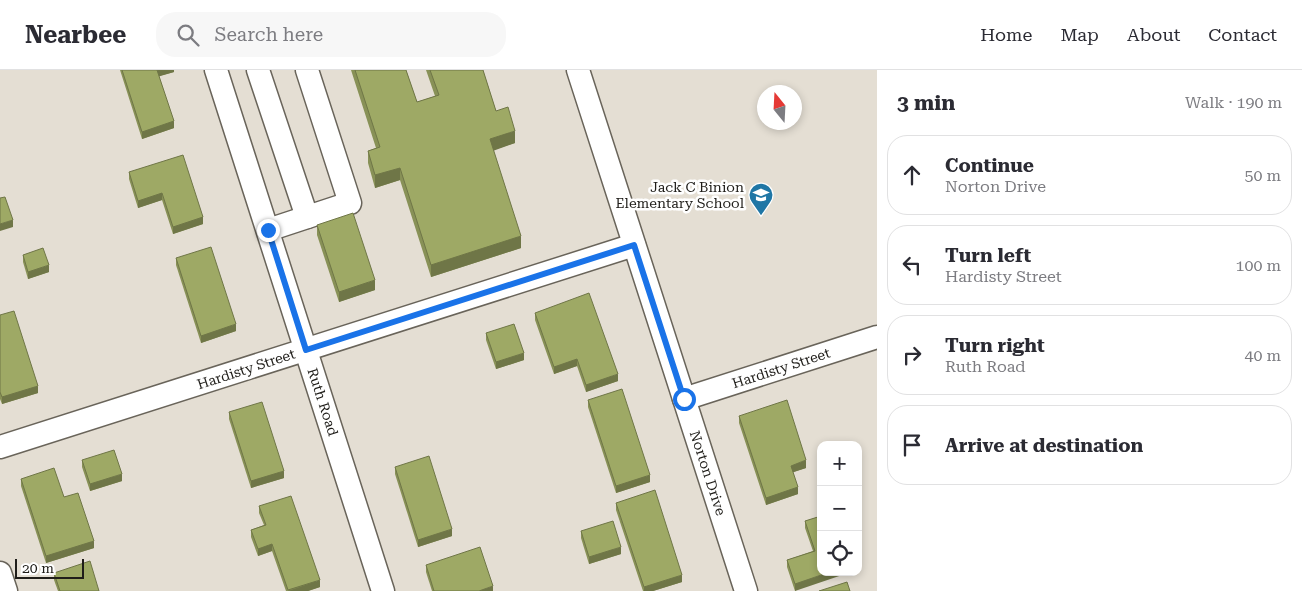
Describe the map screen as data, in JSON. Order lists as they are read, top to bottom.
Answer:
{
  "streets": {
    "street": ["Hardisty Street", "Ruth Road", "Norton Drive"]
  },
  "crossings": [
    ["Hardisty Street", "Ruth Road"],
    ["Hardisty Street", "Norton Drive"]
  ],
  "places": {
    "school or university": ["Jack C Binion Elementary School"]
  },
  "scale_bar": "20 m",
  "north": "top",
  "page": {
    "header": "Nearbee",
    "search": "Search here",
    "nav": [
      "Home",
      "Map",
      "About",
      "Contact"
    ],
    "heading": ["3 min", "Walk · 190 m"],
    "list": [
      ["Continue", "Norton Drive", "50 m"],
      ["Turn left", "Hardisty Street", "100 m"],
      ["Turn right", "Ruth Road", "40 m"],
      "Arrive at destination"
    ],
    "map_buttons": ["+", "−"],
    "scale": "20 m"
  }
}
